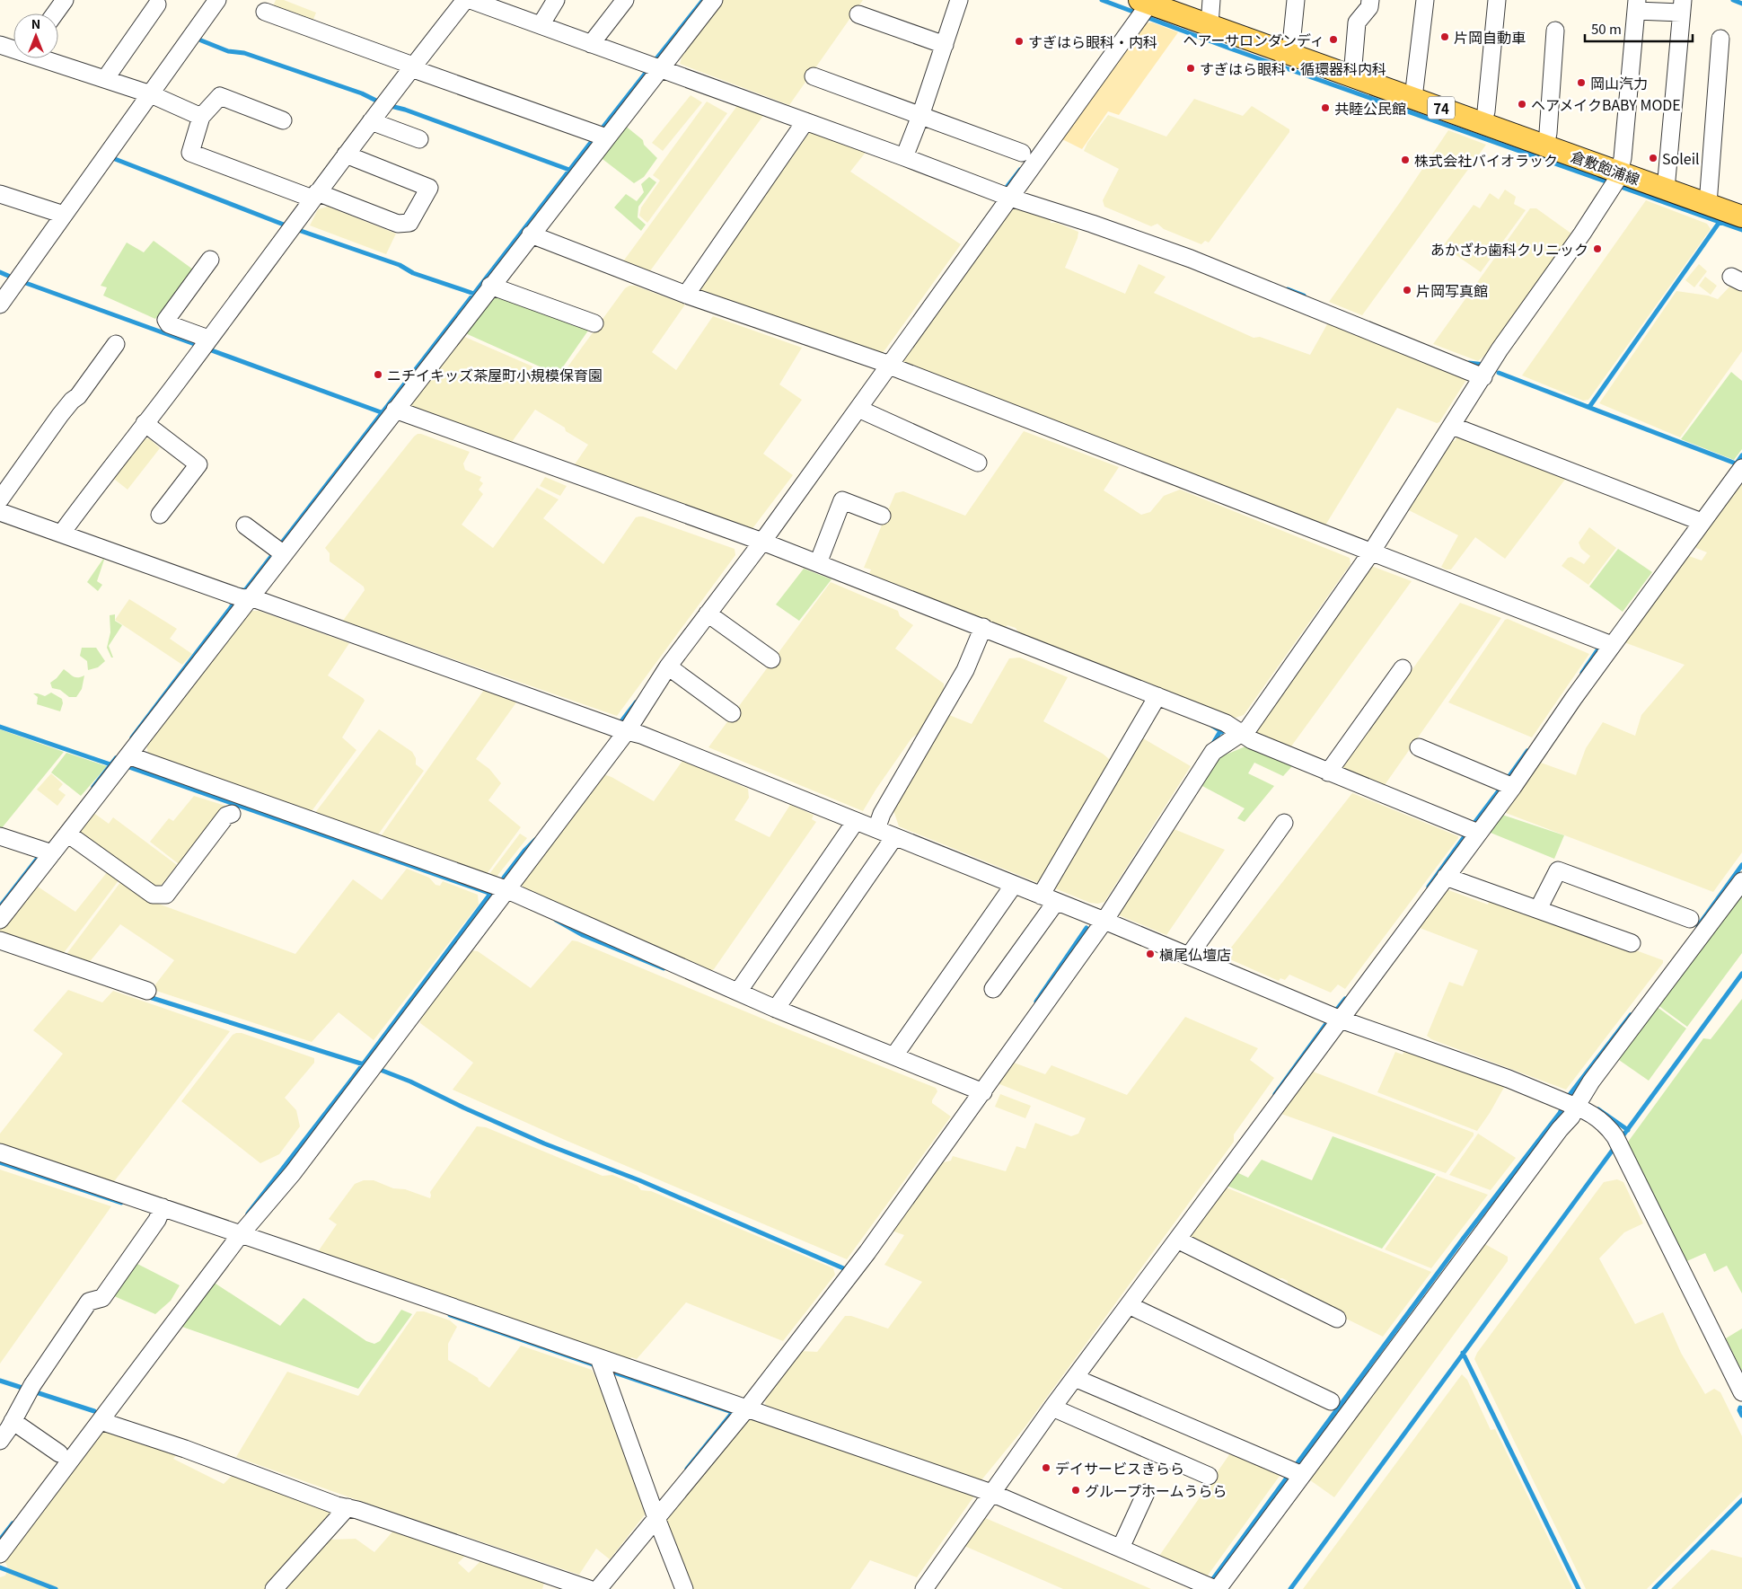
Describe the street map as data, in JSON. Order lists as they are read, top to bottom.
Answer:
{
  "streets": {
    "main road": ["74", "倉敷飽浦線"]
  },
  "places": [
    "片岡自動車",
    "ヘアーサロンダンディ",
    "すぎはら眼科・内科",
    "すぎはら眼科・循環器科内科",
    "岡山汽力",
    "ヘアメイクBABY MODE",
    "共睦公民館",
    "Soleil",
    "株式会社バイオラック",
    "あかざわ歯科クリニック",
    "片岡写真館",
    "ニチイキッズ茶屋町小規模保育園",
    "槇尾仏壇店",
    "デイサービスきらら",
    "グループホームうらら"
  ],
  "scale_bar": "50 m",
  "north": "top"
}
